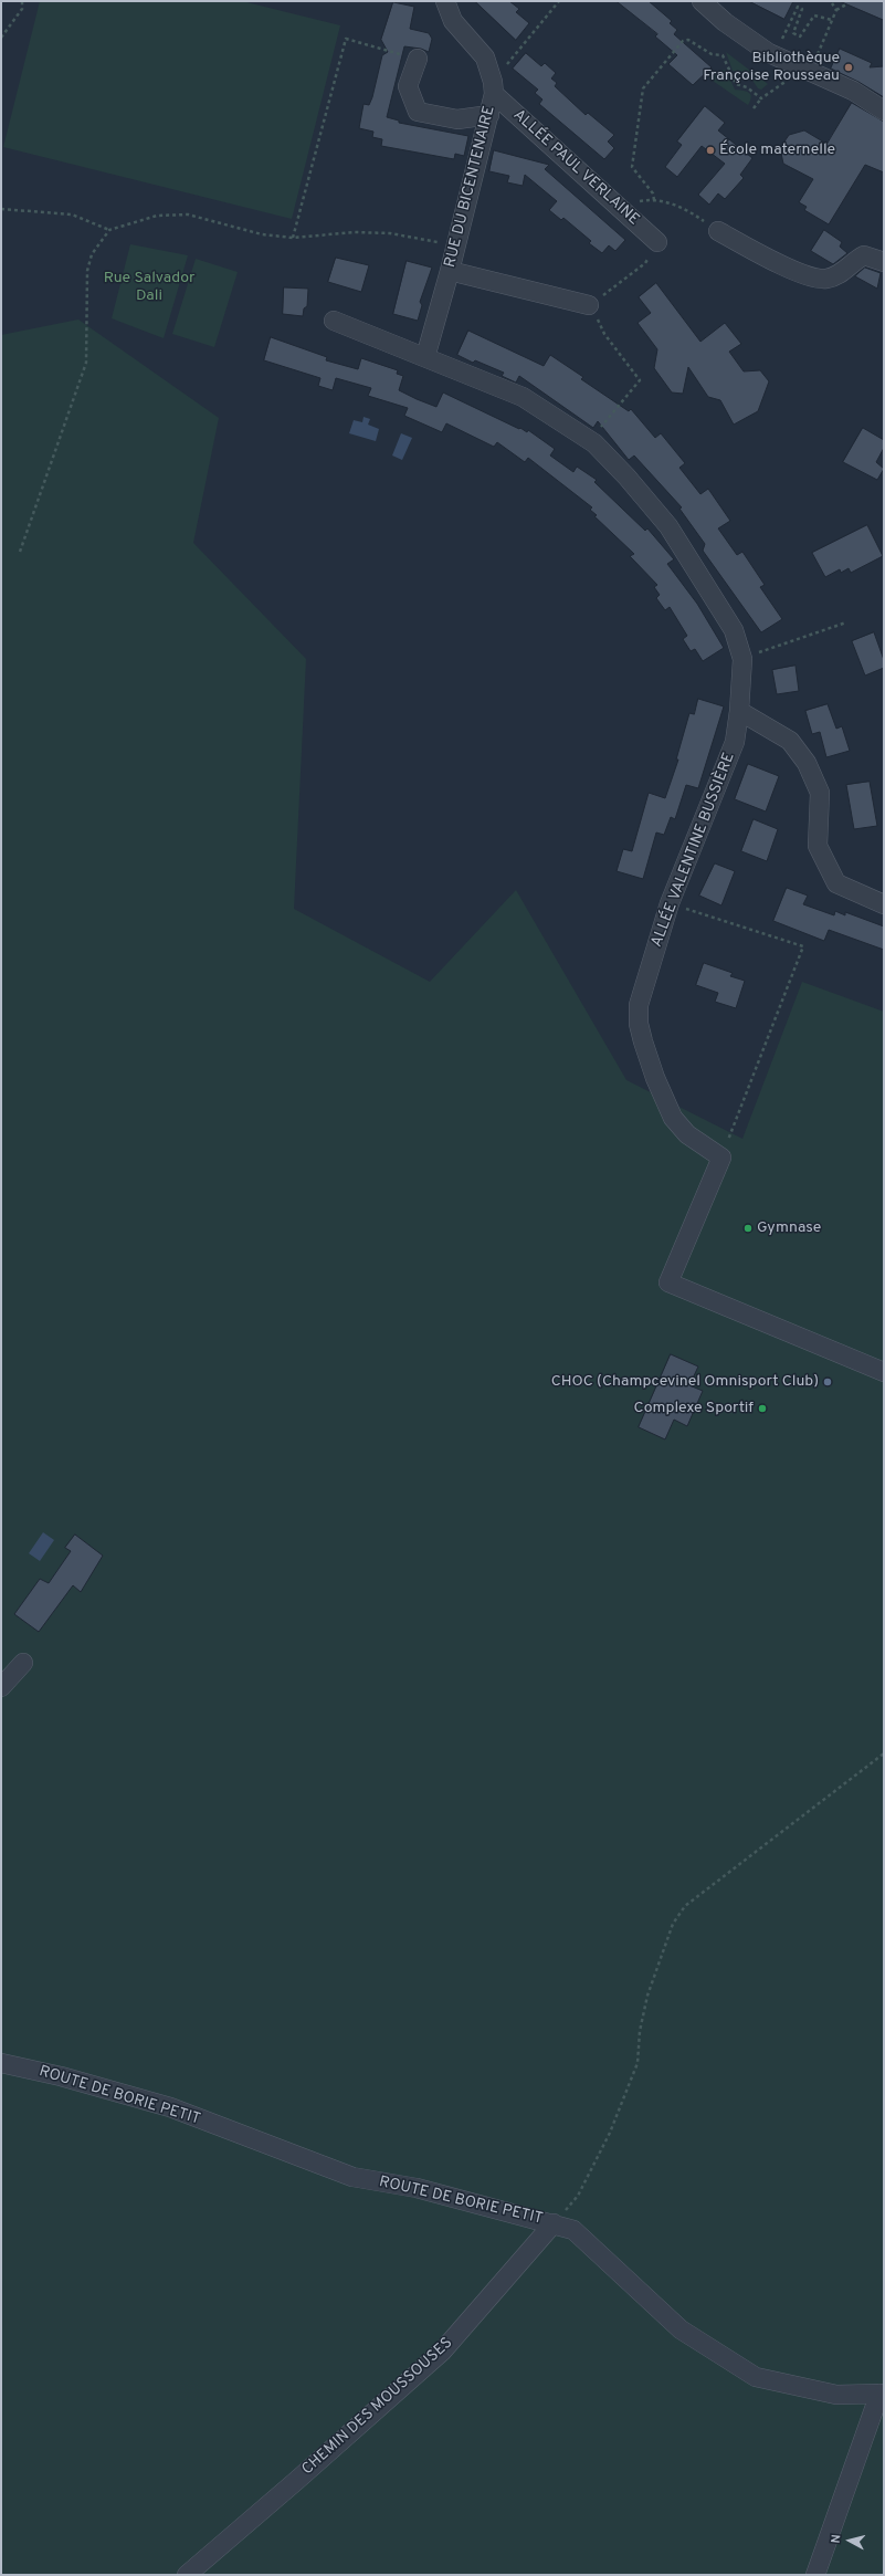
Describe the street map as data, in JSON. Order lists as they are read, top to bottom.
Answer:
{
  "streets": {
    "street": [
      "ALLÉE PAUL VERLAINE",
      "RUE DU BICENTENAIRE",
      "ALLÉE VALENTINE BUSSIÈRE",
      "ROUTE DE BORIE PETIT",
      "CHEMIN DES MOUSSOUSES"
    ]
  },
  "crossings": [
    ["ALLÉE PAUL VERLAINE", "RUE DU BICENTENAIRE"],
    ["ROUTE DE BORIE PETIT", "CHEMIN DES MOUSSOUSES"]
  ],
  "parks": ["Rue Salvador Dali"],
  "places": [
    "Bibliothèque Françoise Rousseau",
    "École maternelle",
    "Gymnase",
    "CHOC (Champcevinel Omnisport Club)",
    "Complexe Sportif"
  ],
  "north": "left"
}
